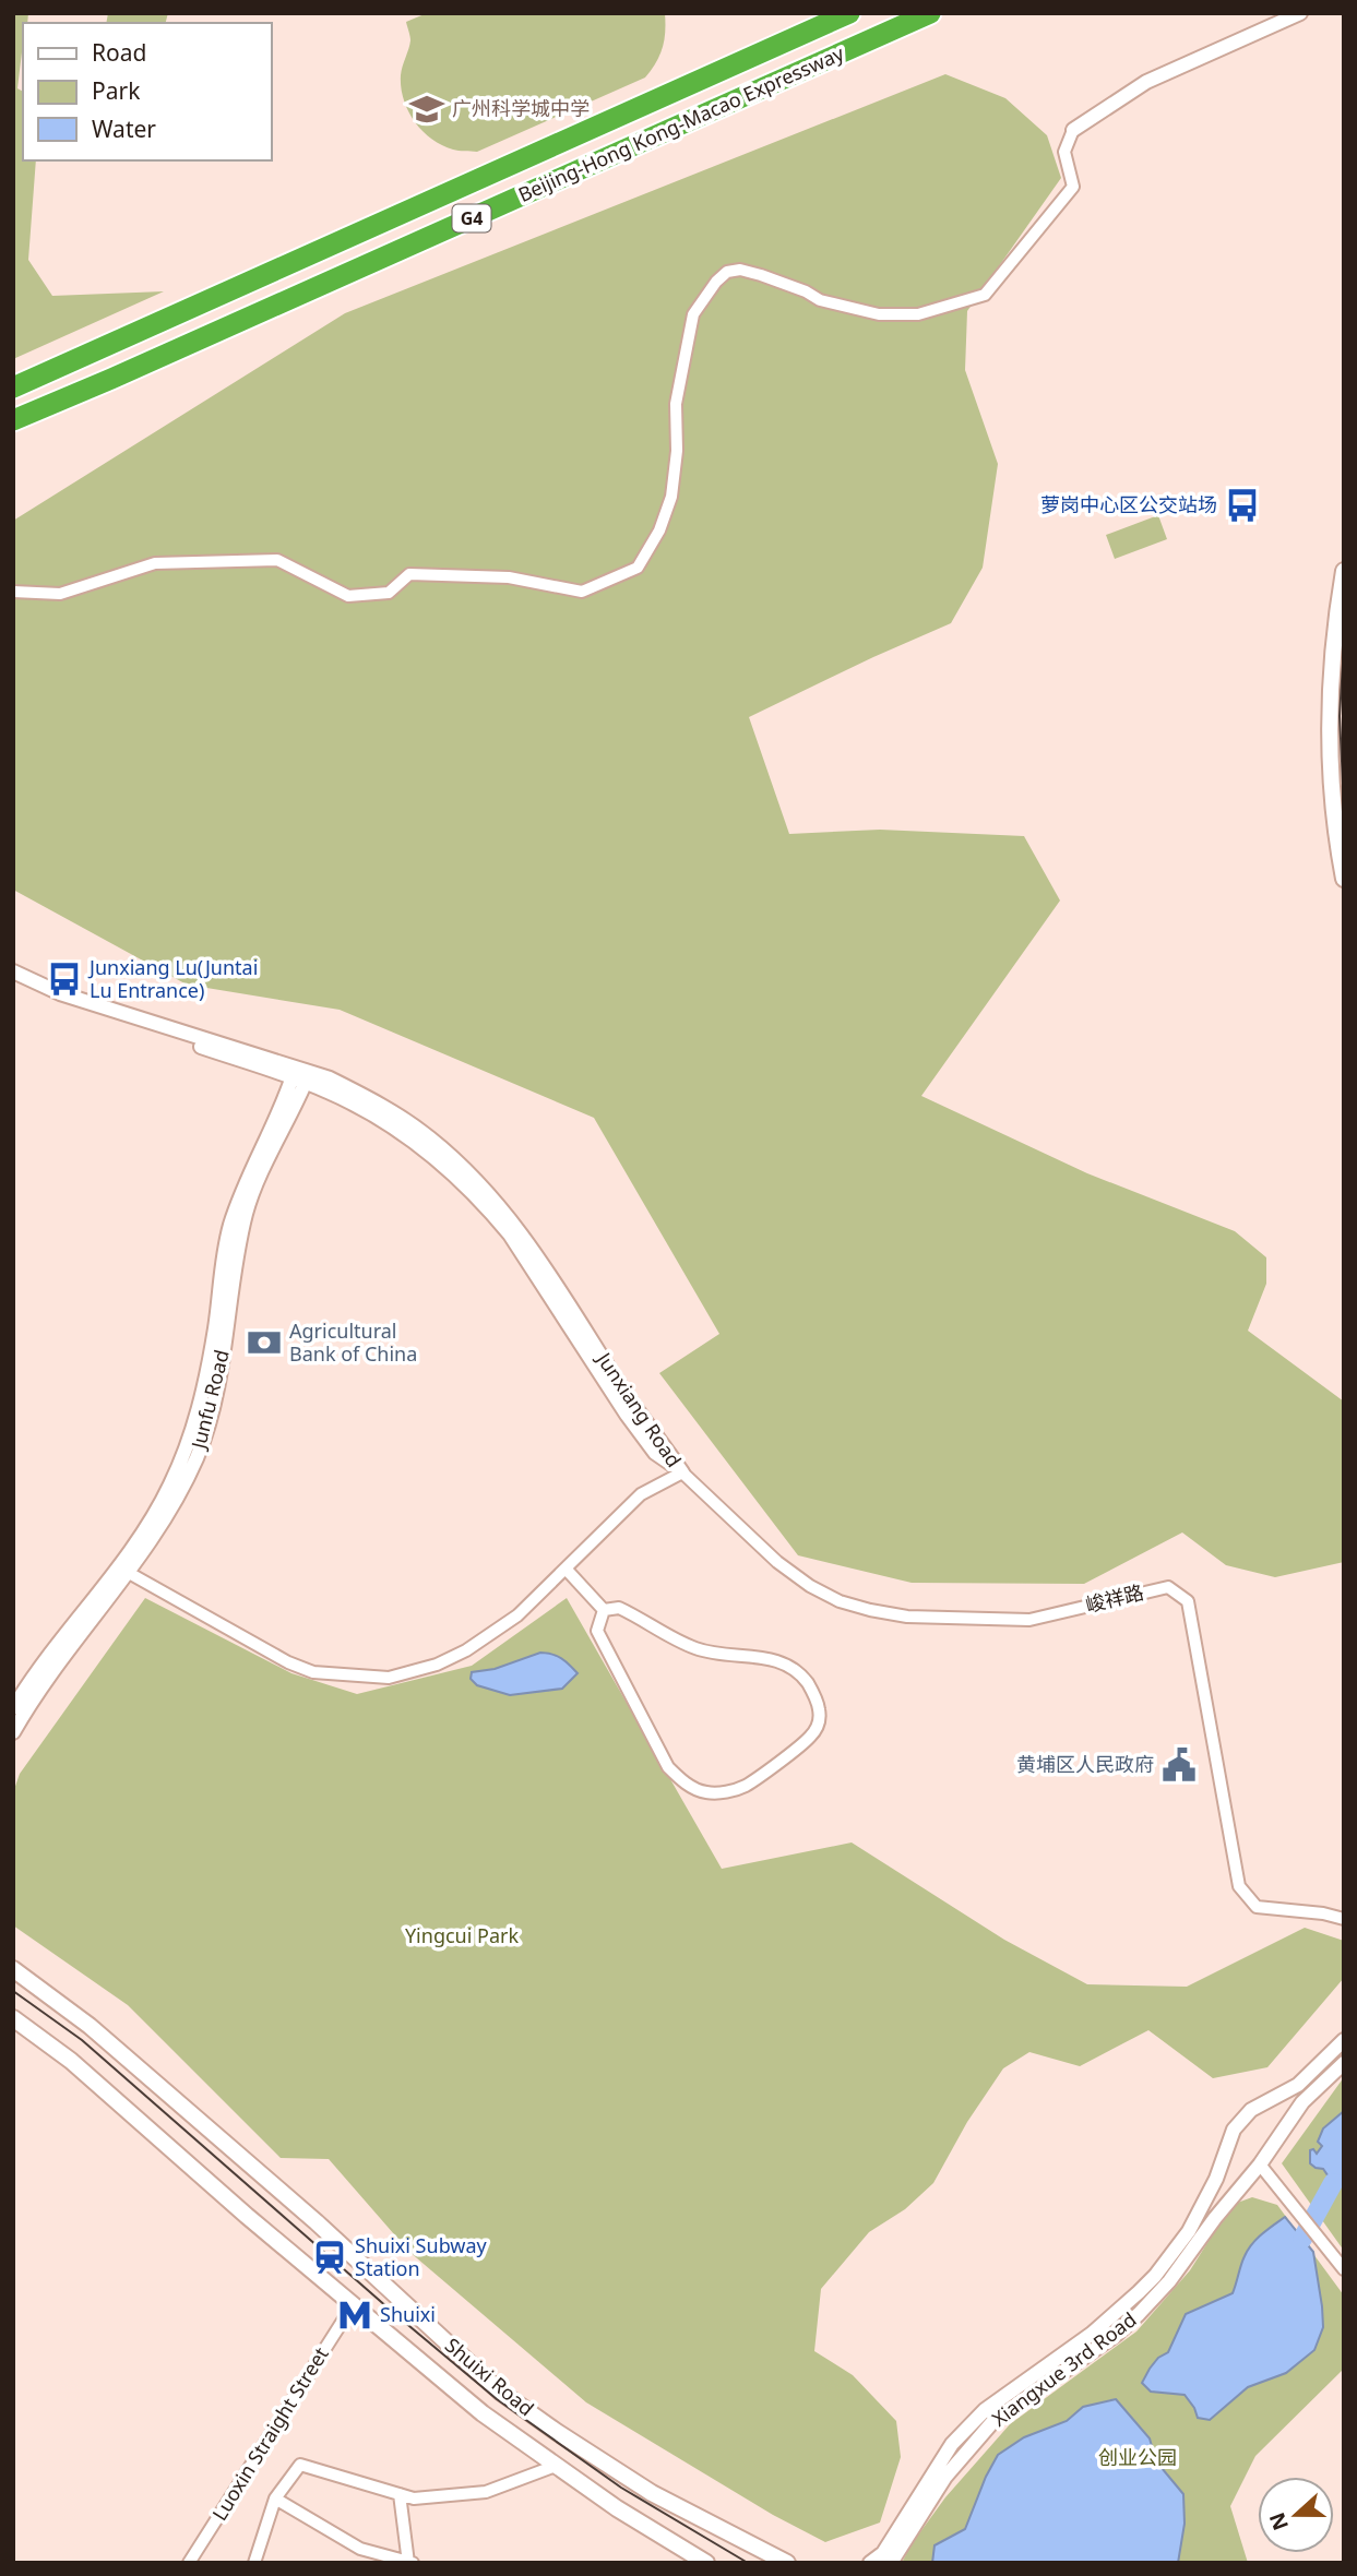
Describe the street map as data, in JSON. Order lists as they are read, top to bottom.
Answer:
{
  "streets": {
    "highway": ["Beijing-Hong Kong-Macao Expressway", "G4"],
    "main road": ["Shuixi Road"],
    "street": [
      "Junfu Road",
      "Junxiang Road",
      "峻祥路",
      "Xiangxue 3rd Road",
      "Luoxin Straight Street"
    ]
  },
  "crossings": [
    ["Junfu Road", "Junxiang Road"],
    ["Junxiang Road", "峻祥路"],
    ["Shuixi Road", "Luoxin Straight Street"]
  ],
  "parks": ["Yingcui Park", "创业公园"],
  "places": {
    "school or university": ["广州科学城中学"],
    "bus stop": ["萝岗中心区公交站场", "Junxiang Lu(Juntai Lu Entrance)"],
    "bank": ["Agricultural Bank of China"],
    "public building": ["黄埔区人民政府"],
    "station": ["Shuixi Subway Station"],
    "metro station": ["Shuixi"]
  },
  "legend": ["Road", "Park", "Water"],
  "north": "left"
}
